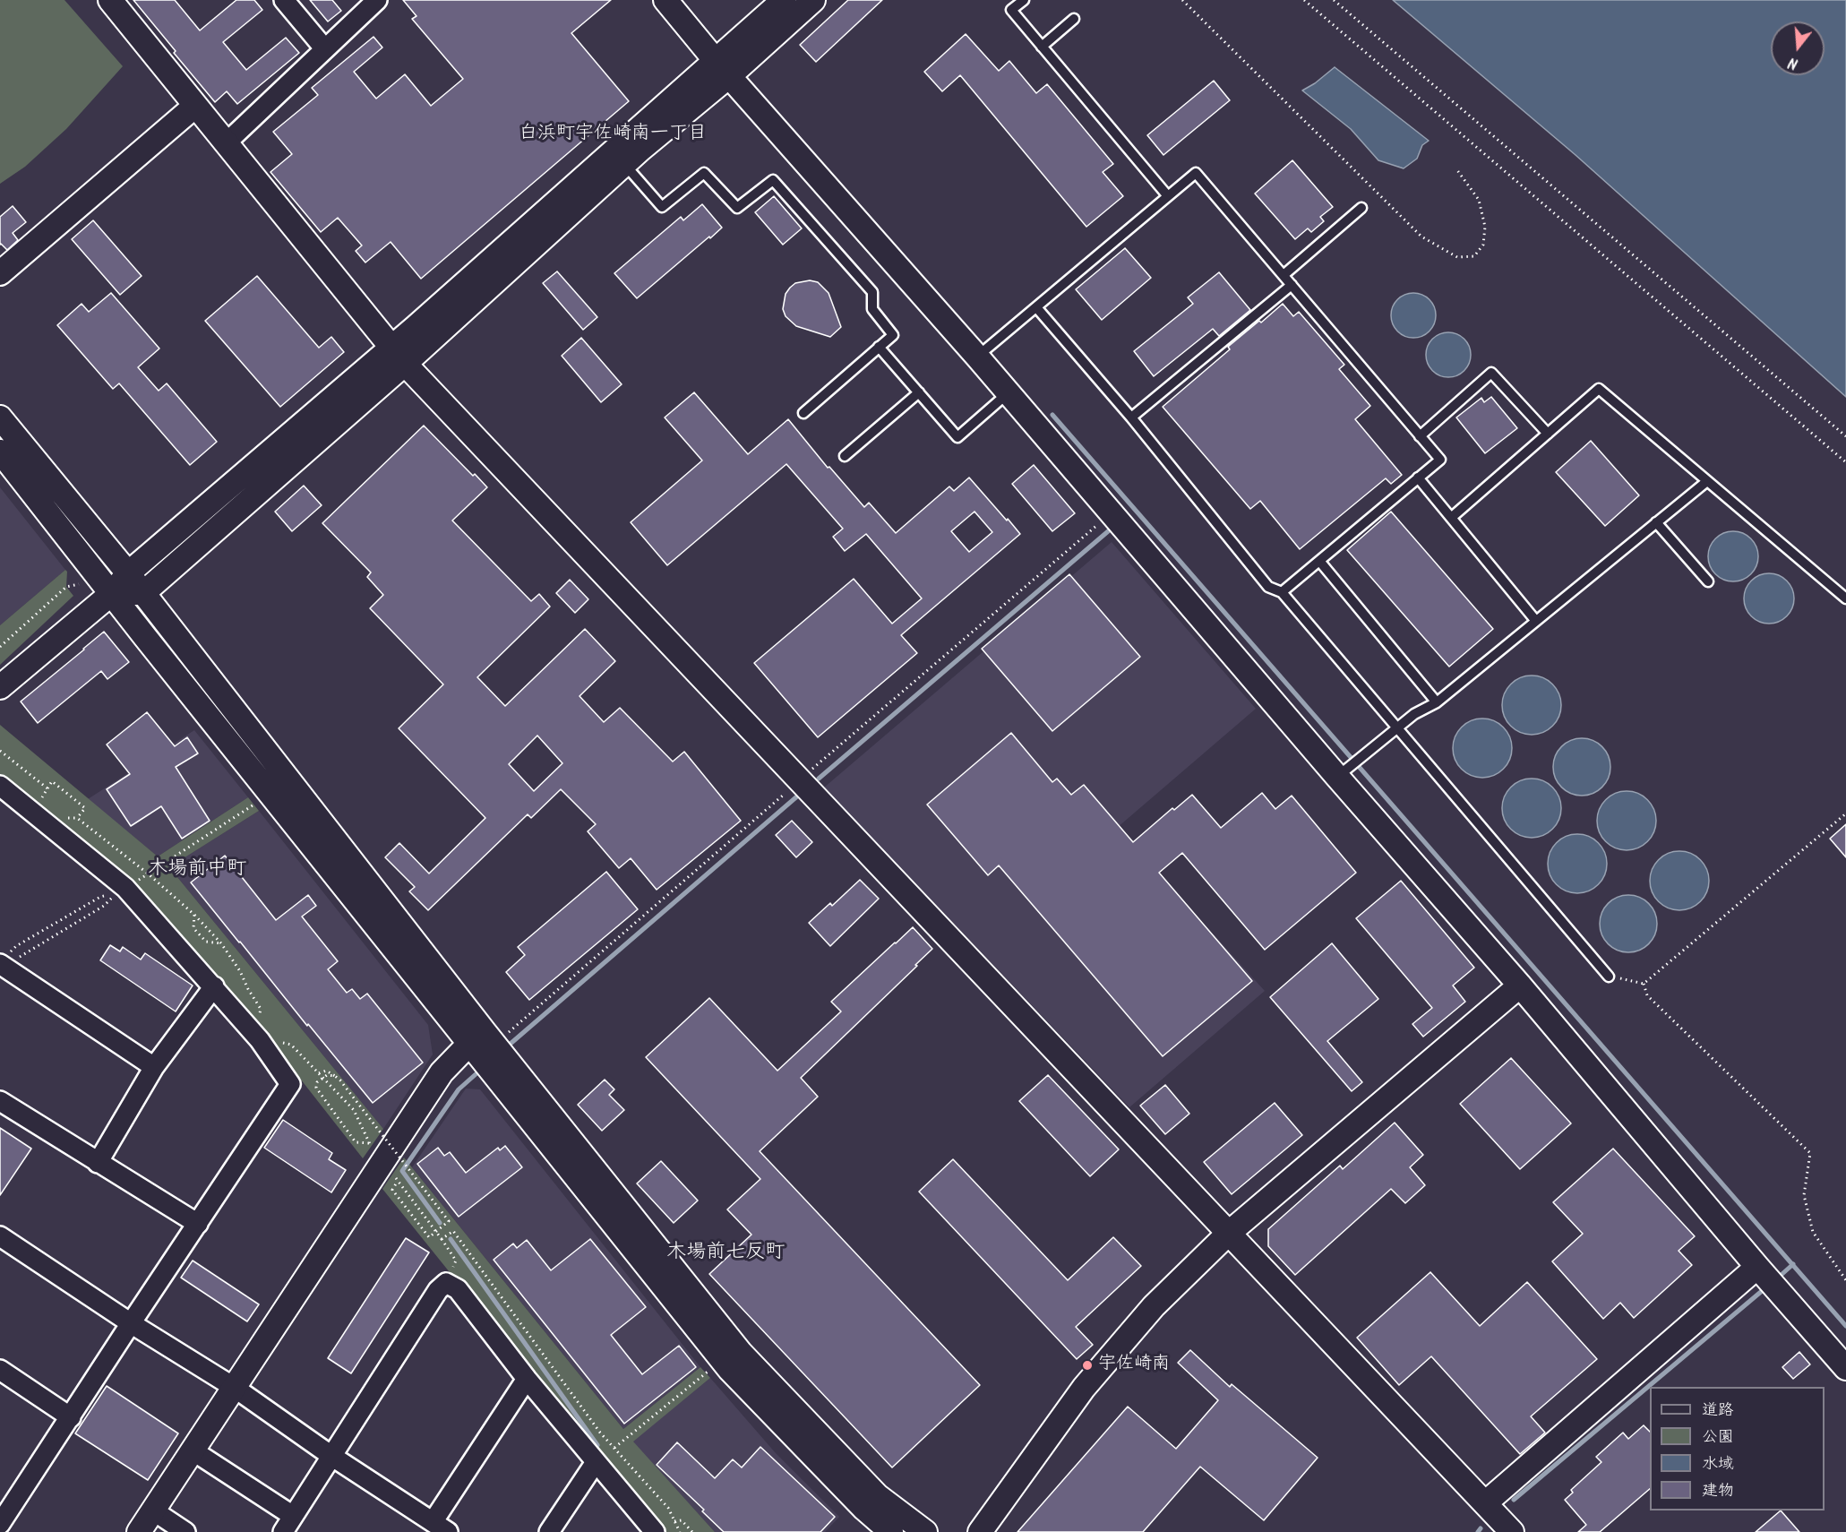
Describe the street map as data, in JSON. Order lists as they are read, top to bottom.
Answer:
{
  "districts": ["白浜町宇佐崎南一丁目", "木場前中町", "木場前七反町"],
  "places": ["宇佐崎南"],
  "legend": [
    "道路",
    "公園",
    "水域",
    "建物"
  ],
  "north": "bottom"
}
